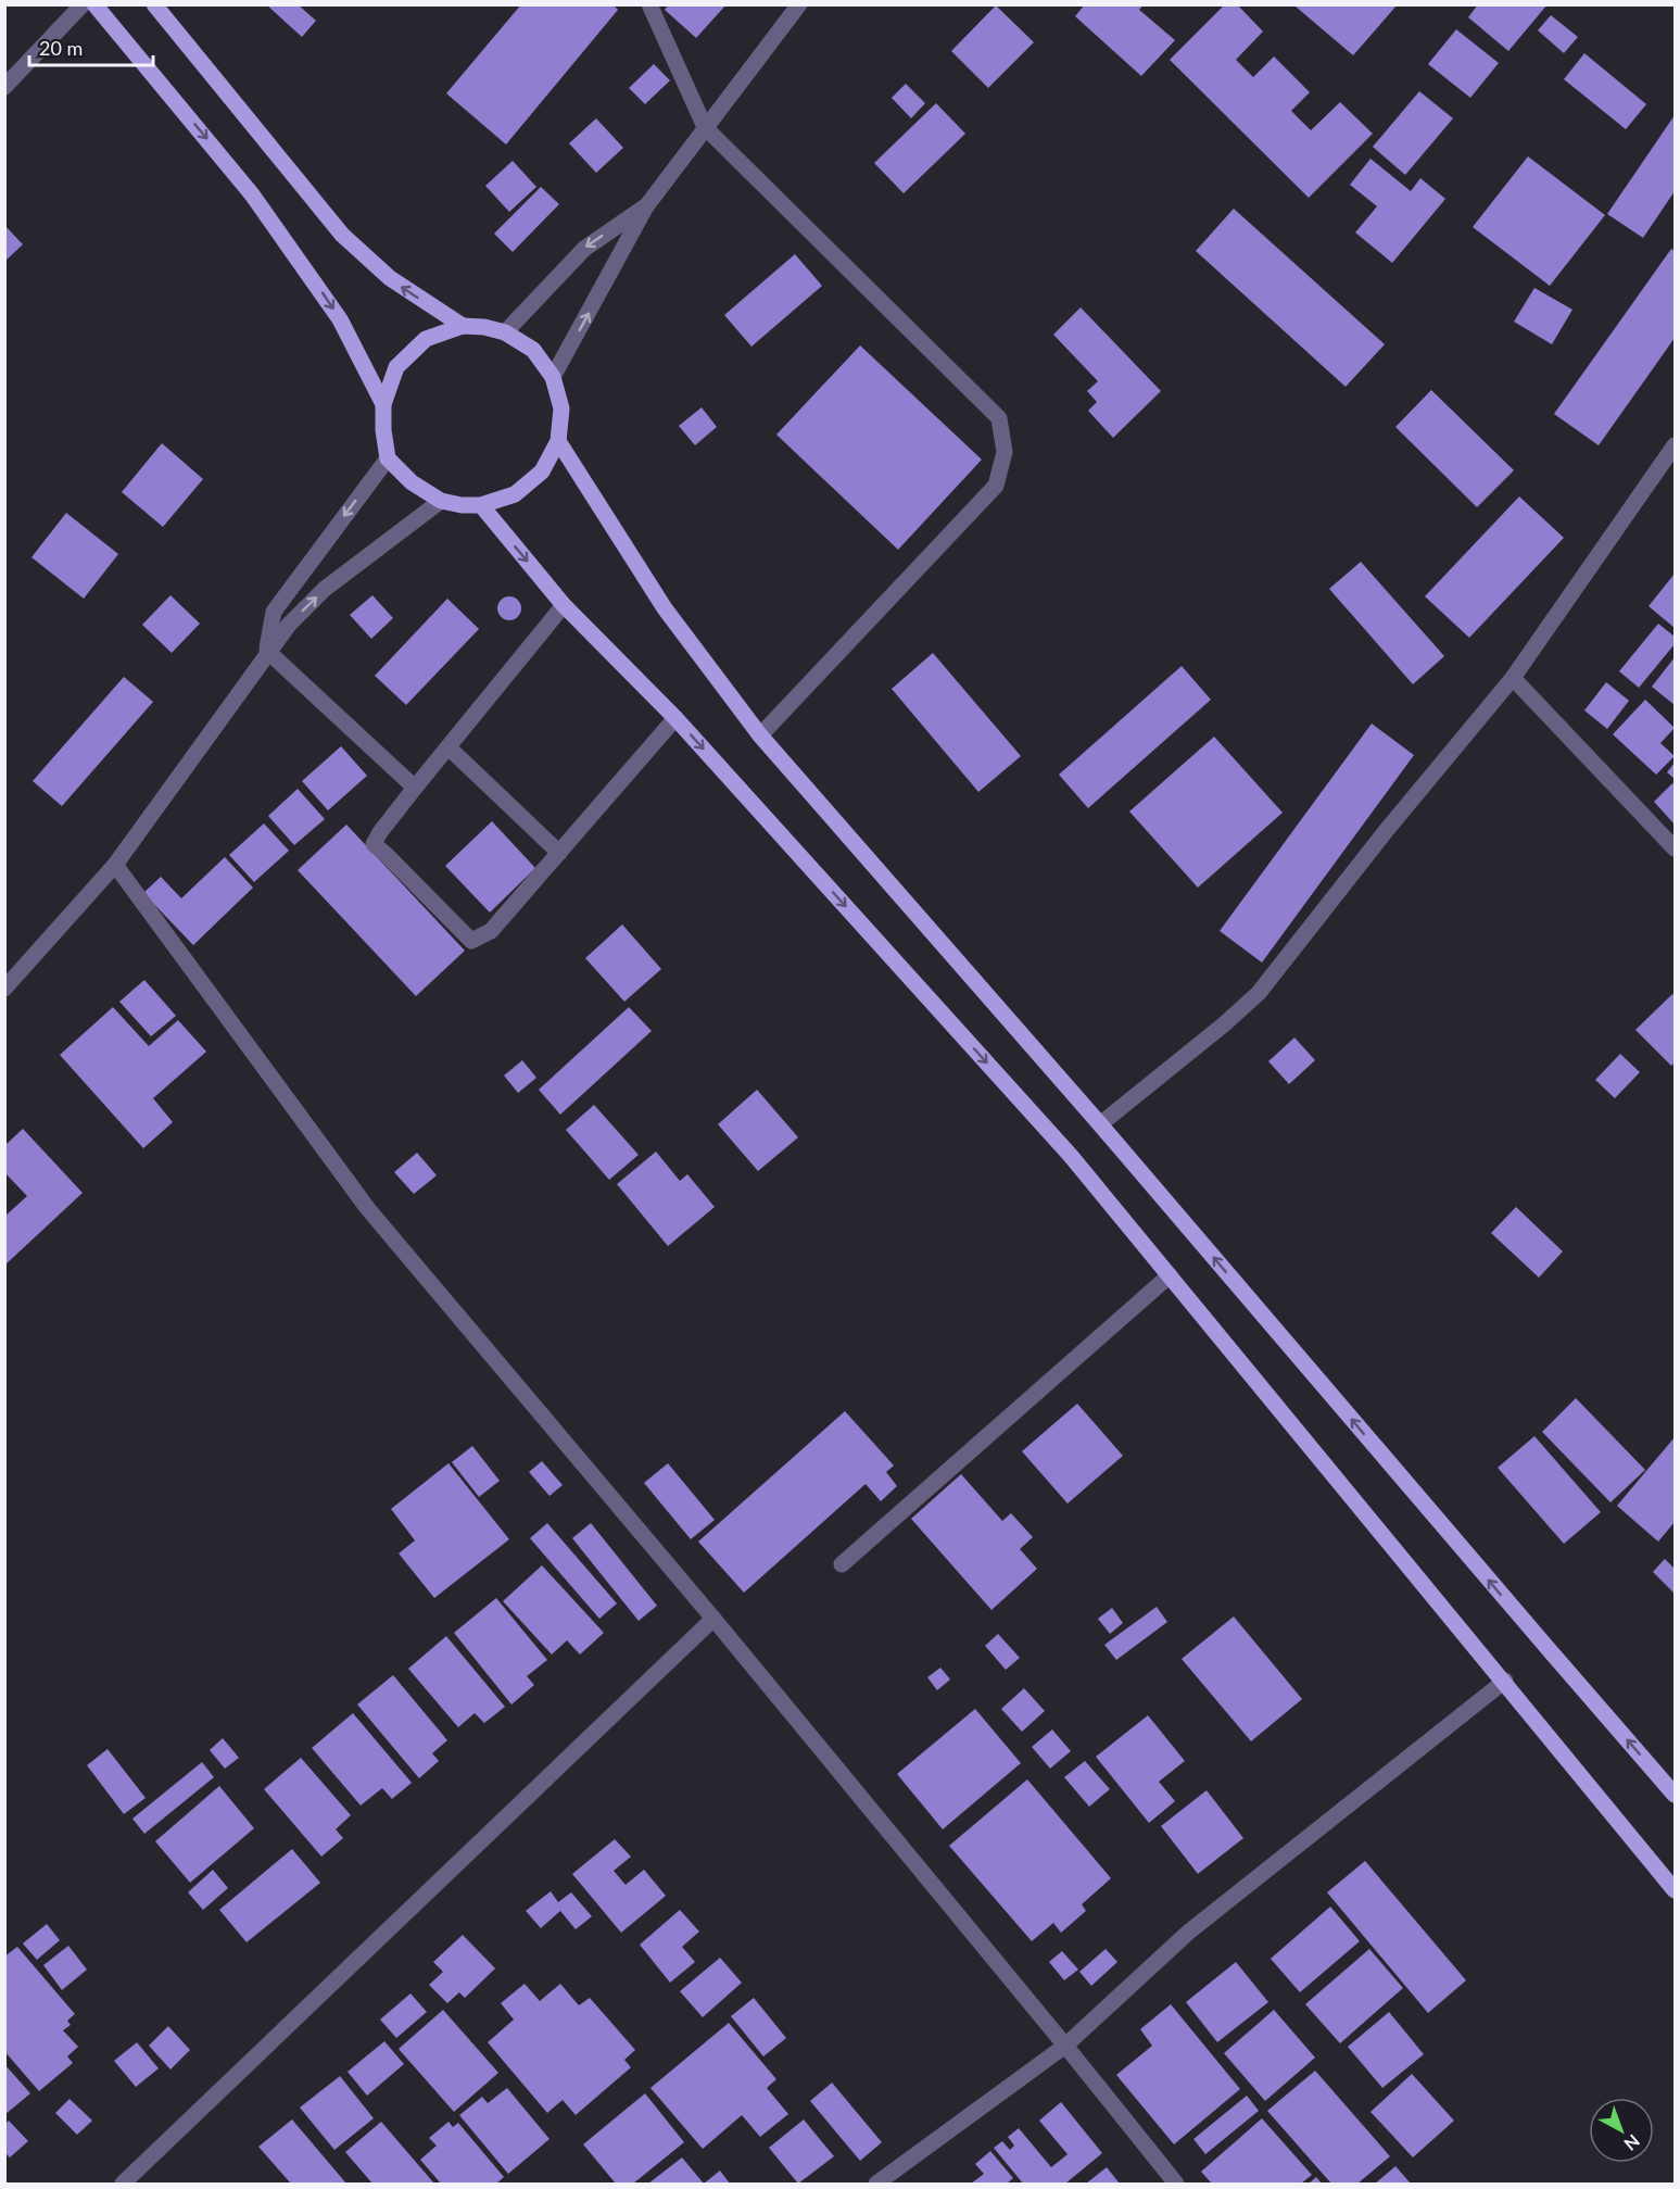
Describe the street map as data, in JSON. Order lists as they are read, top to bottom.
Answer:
{
  "scale_bar": "20 m",
  "north": "bottom right"
}
